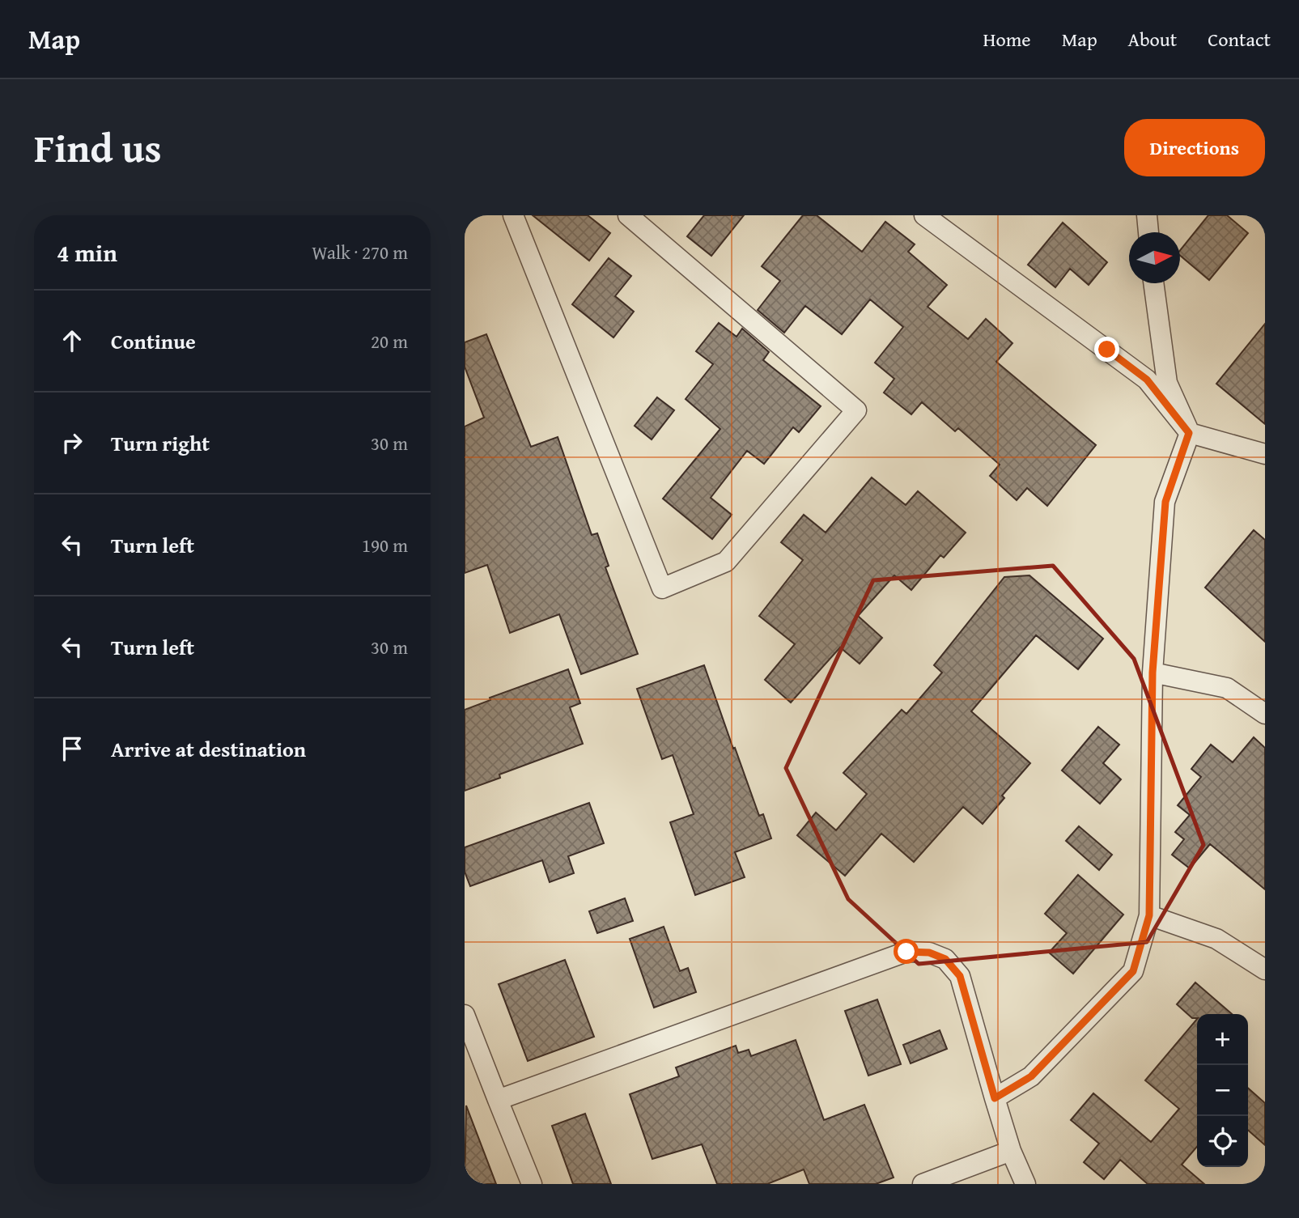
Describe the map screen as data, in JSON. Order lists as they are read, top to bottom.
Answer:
{
  "north": "right",
  "page": {
    "header": "Map",
    "nav": [
      "Home",
      "Map",
      "About",
      "Contact"
    ],
    "title": "Find us",
    "buttons": "Directions",
    "heading": ["4 min", "Walk · 270 m"],
    "list": [
      ["Continue", "20 m"],
      ["Turn right", "30 m"],
      ["Turn left", "190 m"],
      ["Turn left", "30 m"],
      "Arrive at destination"
    ],
    "map_buttons": ["+", "−"]
  }
}
